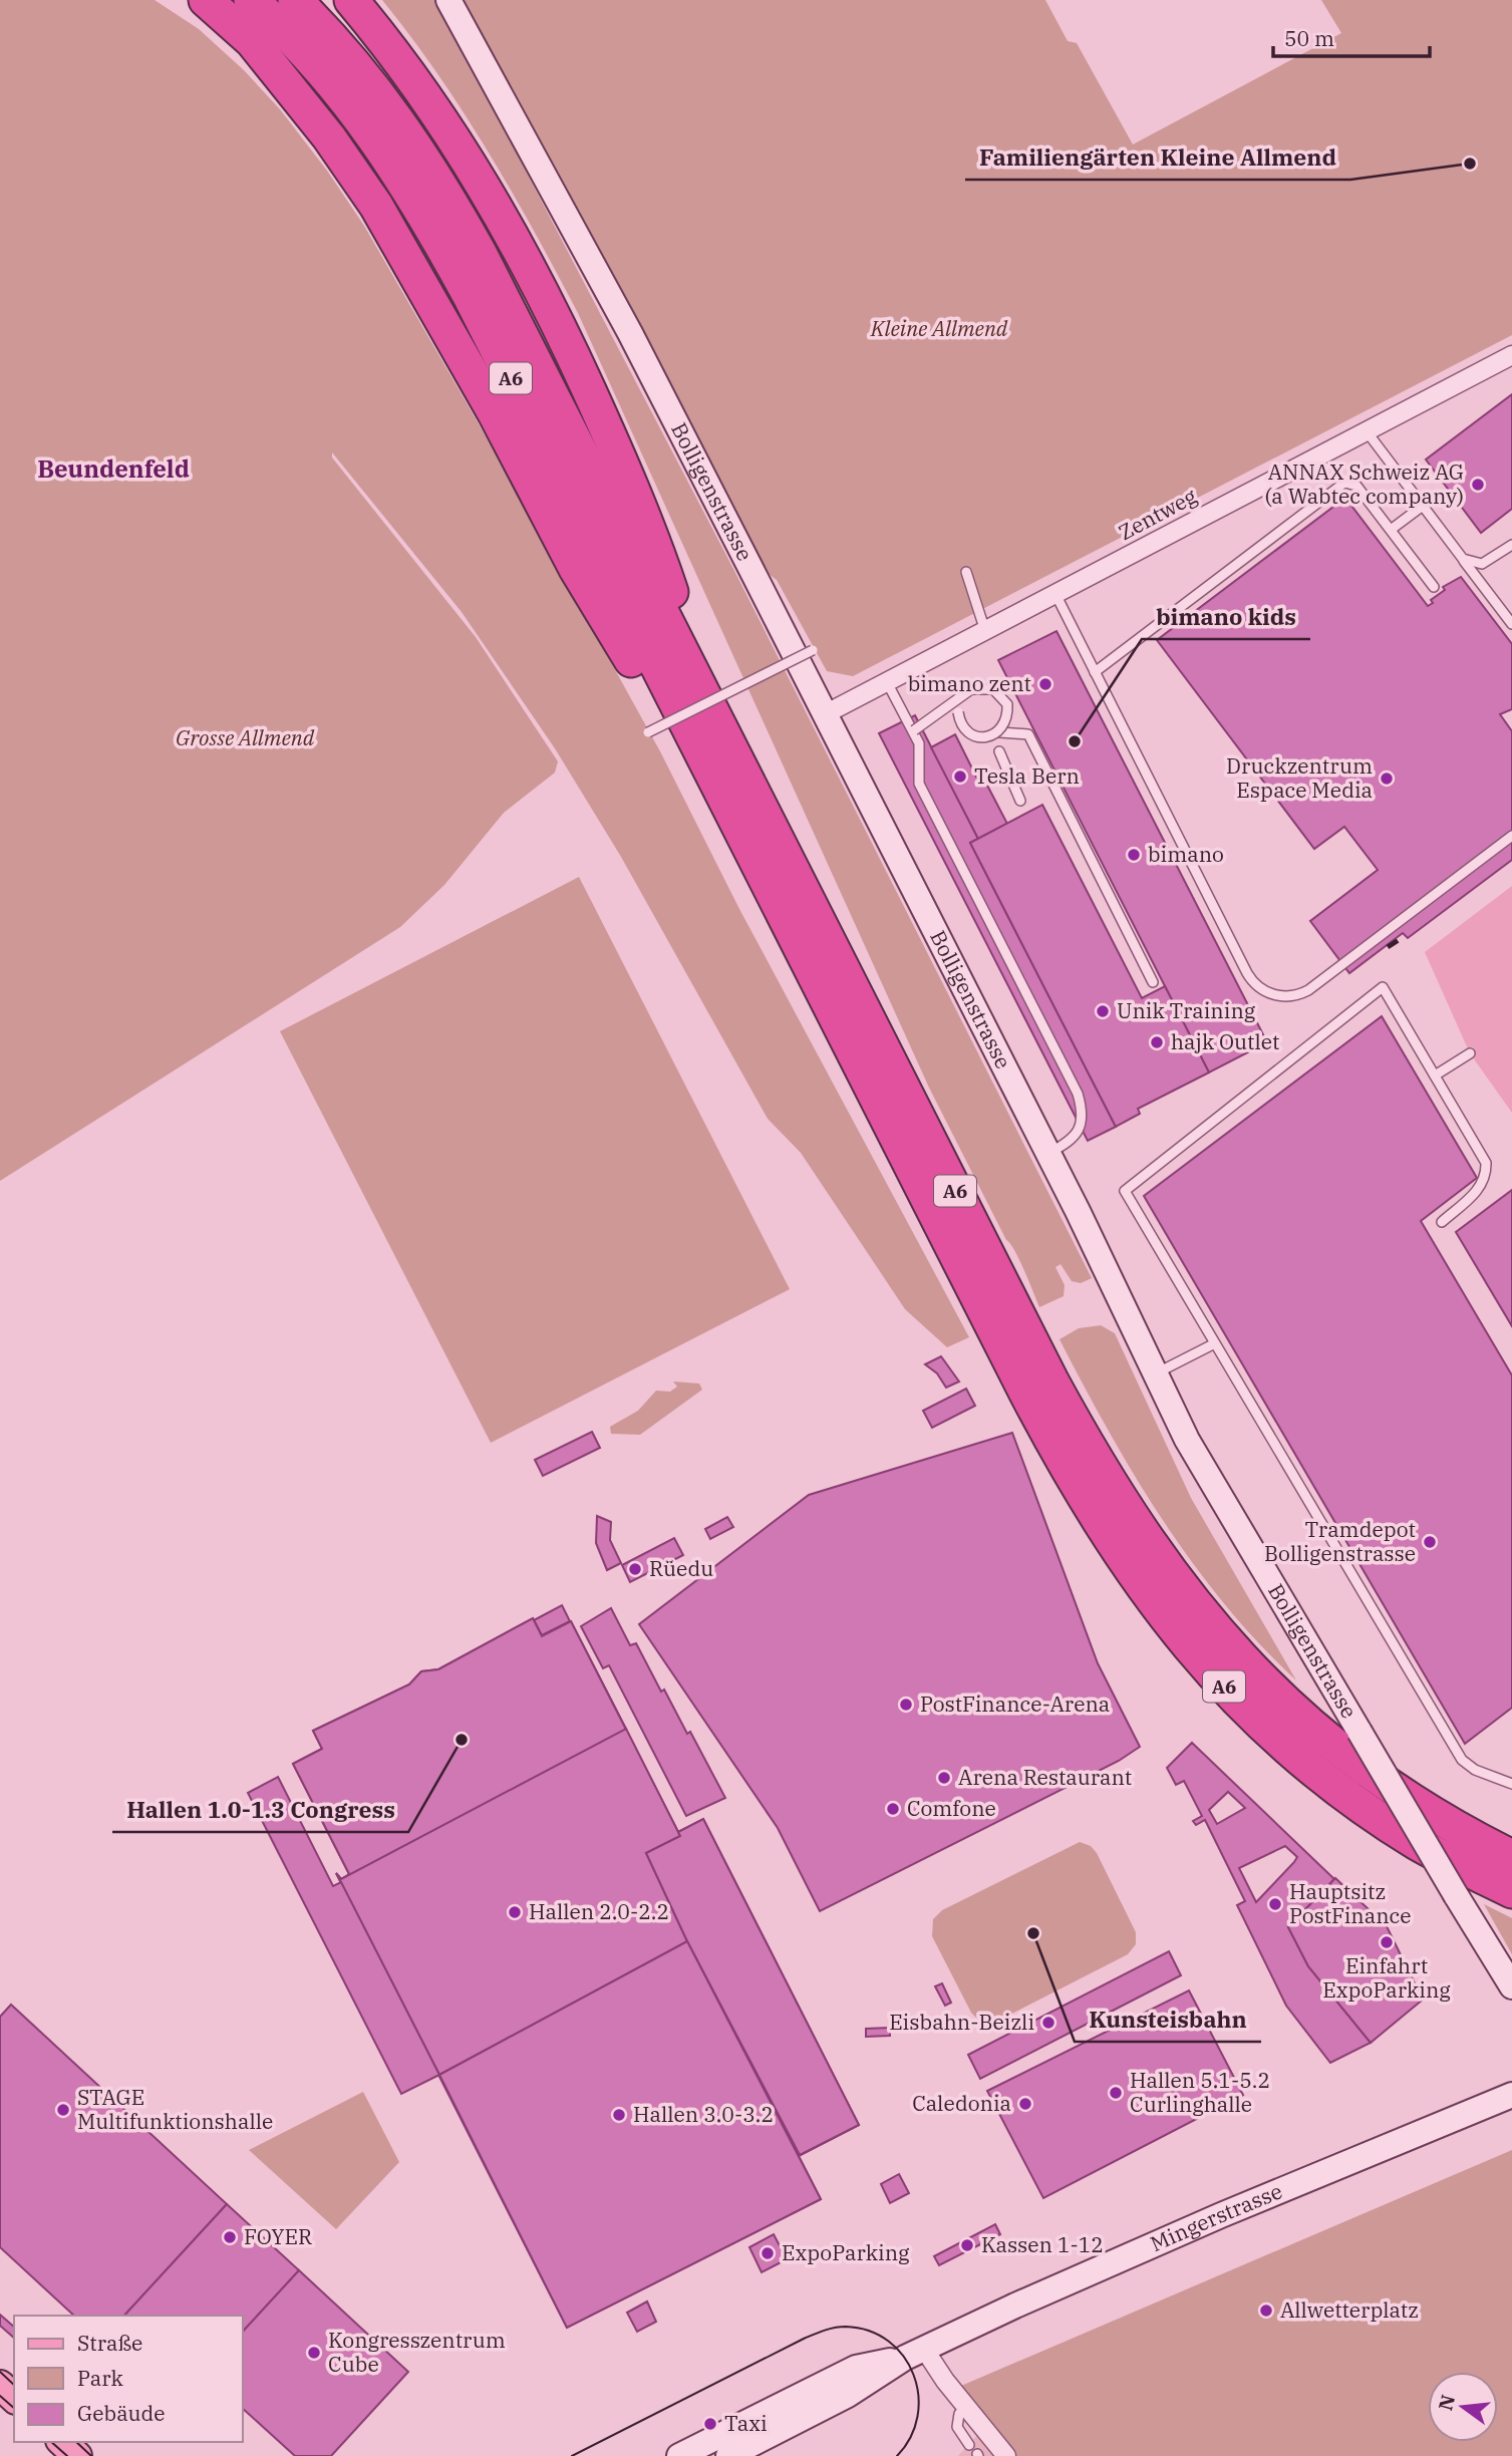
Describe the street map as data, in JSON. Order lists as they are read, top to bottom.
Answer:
{
  "streets": {
    "highway": ["A6"],
    "main road": ["Bolligenstrasse", "Mingerstrasse"],
    "street": ["Zentweg"]
  },
  "crossings": [
    ["Bolligenstrasse", "Zentweg"]
  ],
  "districts": ["Beundenfeld"],
  "parks": ["Kleine Allmend", "Grosse Allmend"],
  "places": [
    "Familiengärten Kleine Allmend",
    "ANNAX Schweiz AG (a Wabtec company)",
    "bimano zent",
    "bimano kids",
    "Tesla Bern",
    "Druckzentrum Espace Media",
    "bimano",
    "Unik Training",
    "hajk Outlet",
    "Tramdepot Bolligenstrasse",
    "Rüedu",
    "PostFinance-Arena",
    "Hallen 1.0-1.3 Congress",
    "Arena Restaurant",
    "Comfone",
    "Hauptsitz PostFinance",
    "Hallen 2.0-2.2",
    "Kunsteisbahn",
    "Einfahrt ExpoParking",
    "Eisbahn-Beizli",
    "Hallen 5.1-5.2 Curlinghalle",
    "Caledonia",
    "STAGE Multifunktionshalle",
    "Hallen 3.0-3.2",
    "FOYER",
    "Kassen 1-12",
    "ExpoParking",
    "Allwetterplatz",
    "Kongresszentrum Cube",
    "Taxi"
  ],
  "legend": ["Straße", "Park", "Gebäude"],
  "scale_bar": "50 m",
  "north": "left"
}
